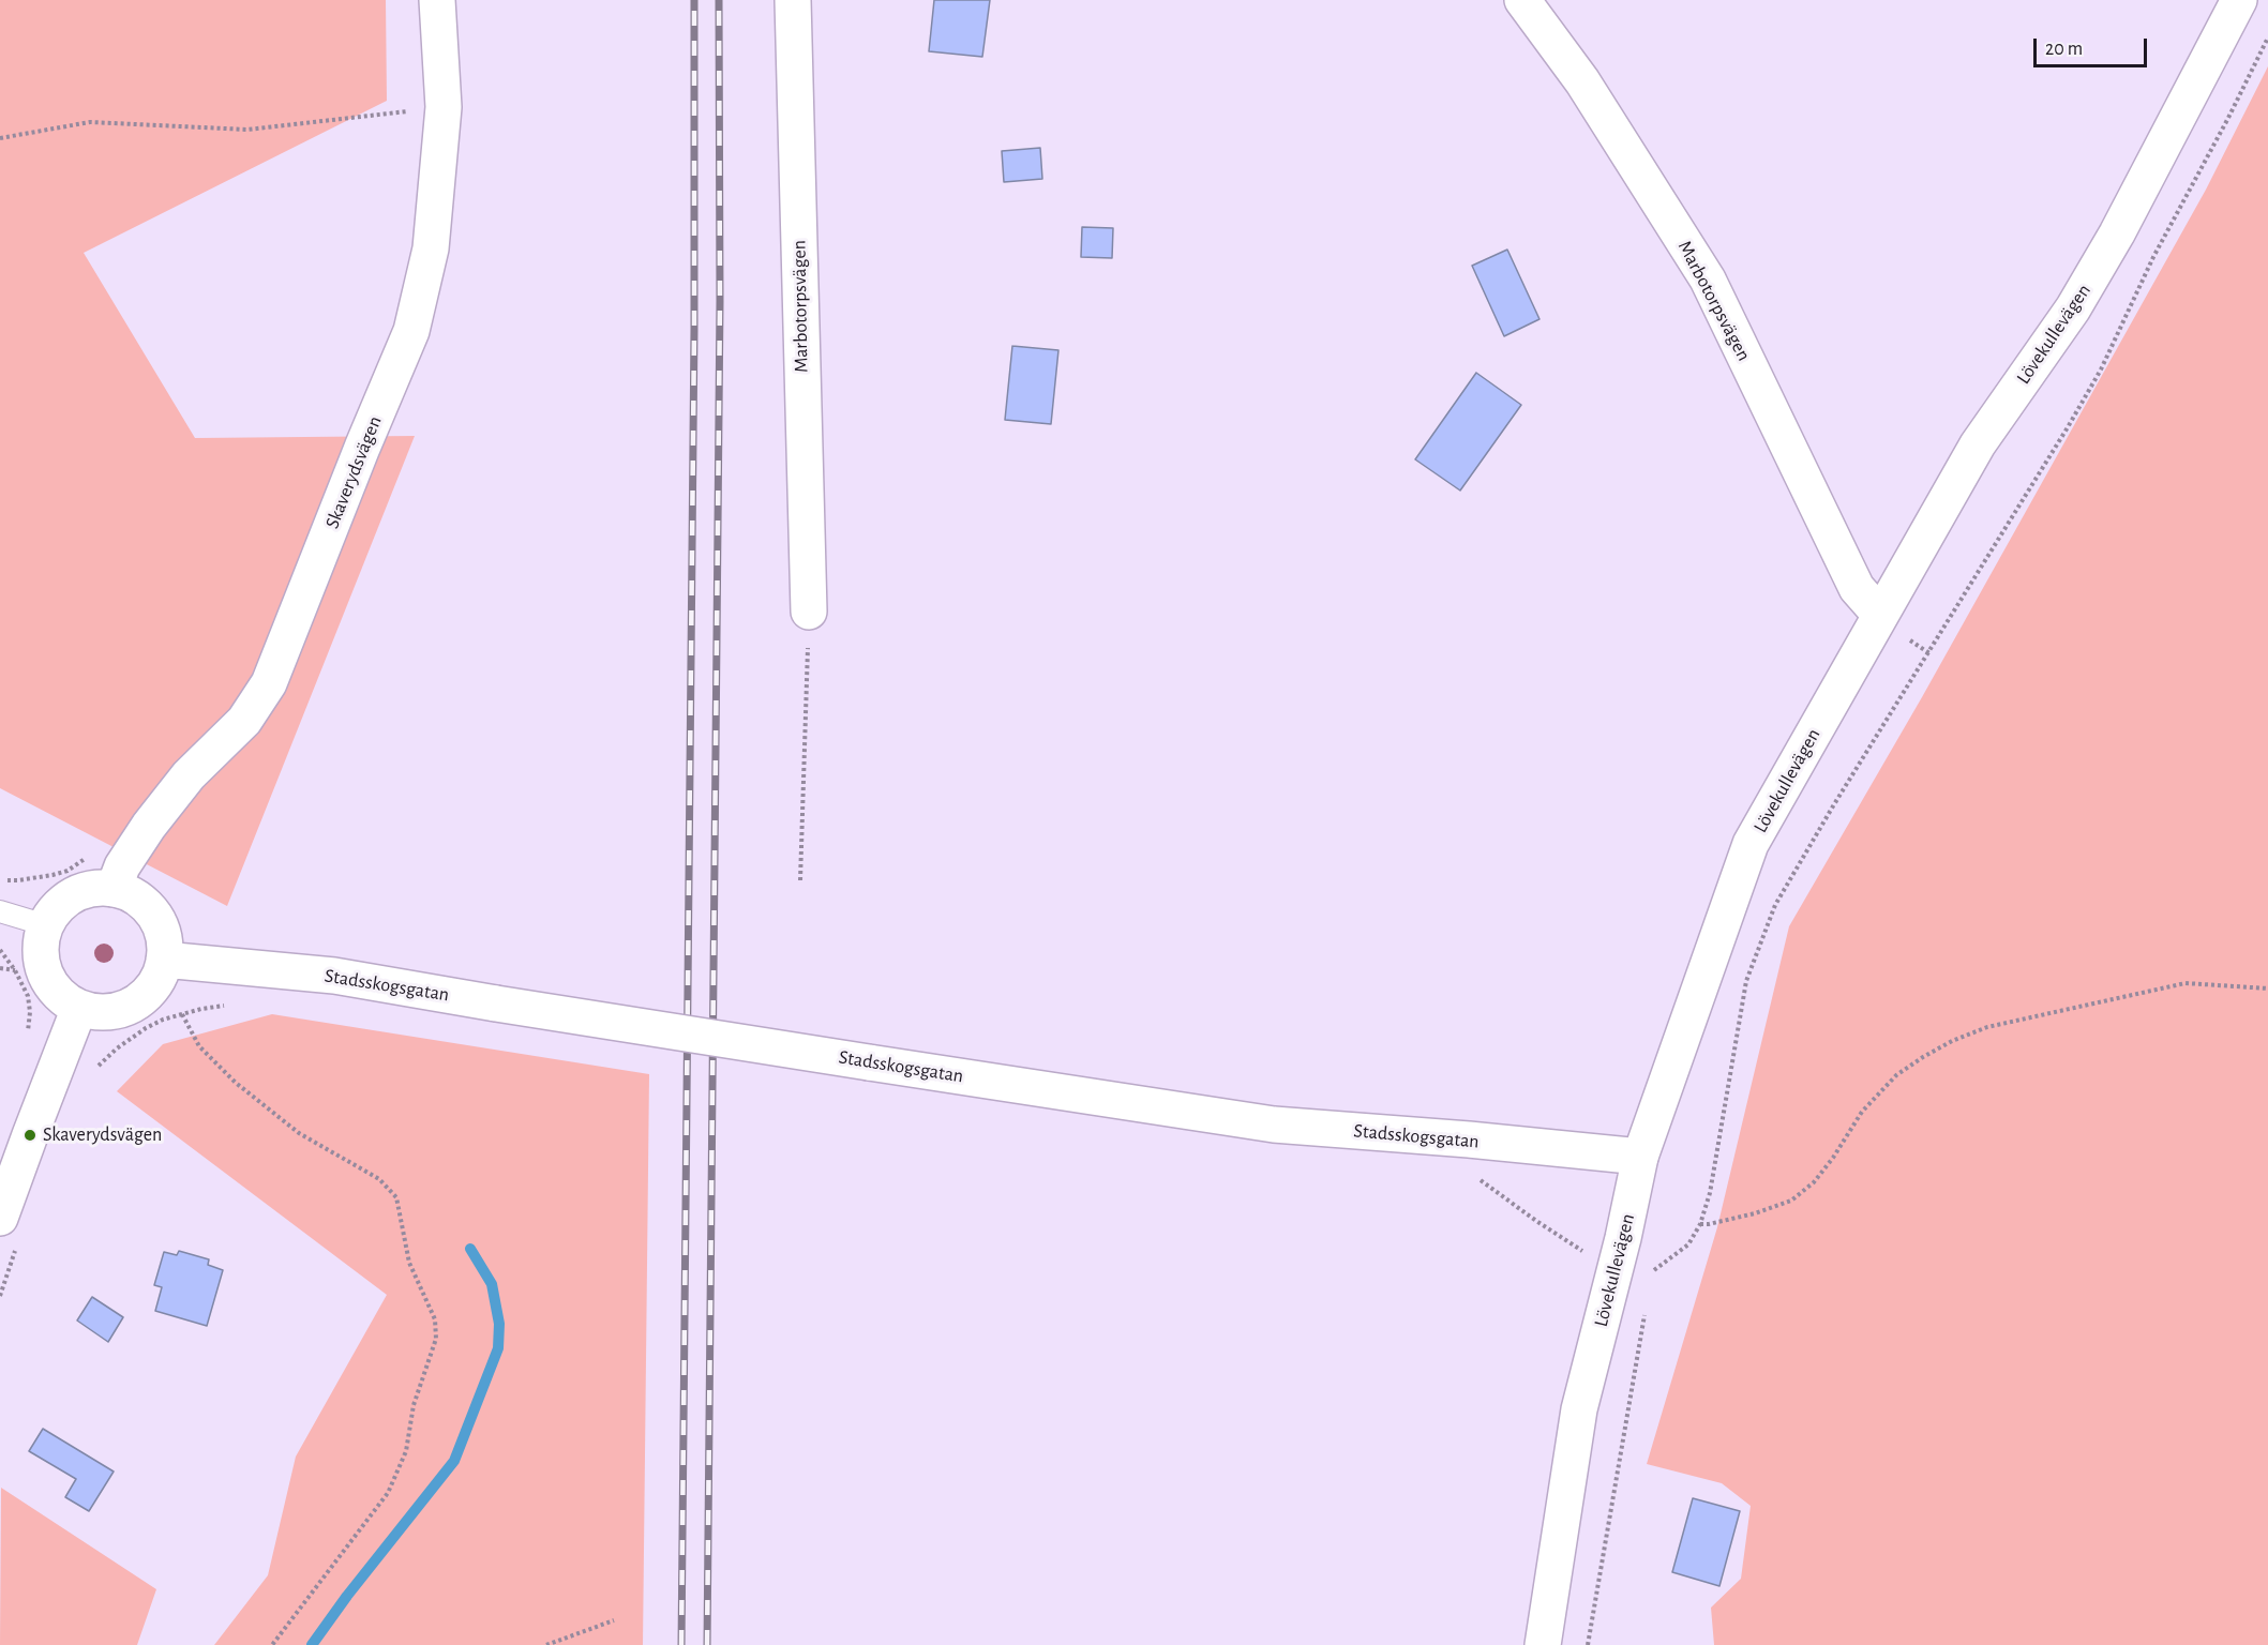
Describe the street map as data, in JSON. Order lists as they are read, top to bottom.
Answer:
{
  "streets": {
    "street": [
      "Marbotorpsvägen",
      "Lövekullevägen",
      "Skaverydsvägen",
      "Stadsskogsgatan"
    ]
  },
  "crossings": [
    ["Marbotorpsvägen", "Lövekullevägen"],
    ["Lövekullevägen", "Stadsskogsgatan"],
    ["Skaverydsvägen", "Stadsskogsgatan"]
  ],
  "places": ["Skaverydsvägen"],
  "scale_bar": "20 m"
}
